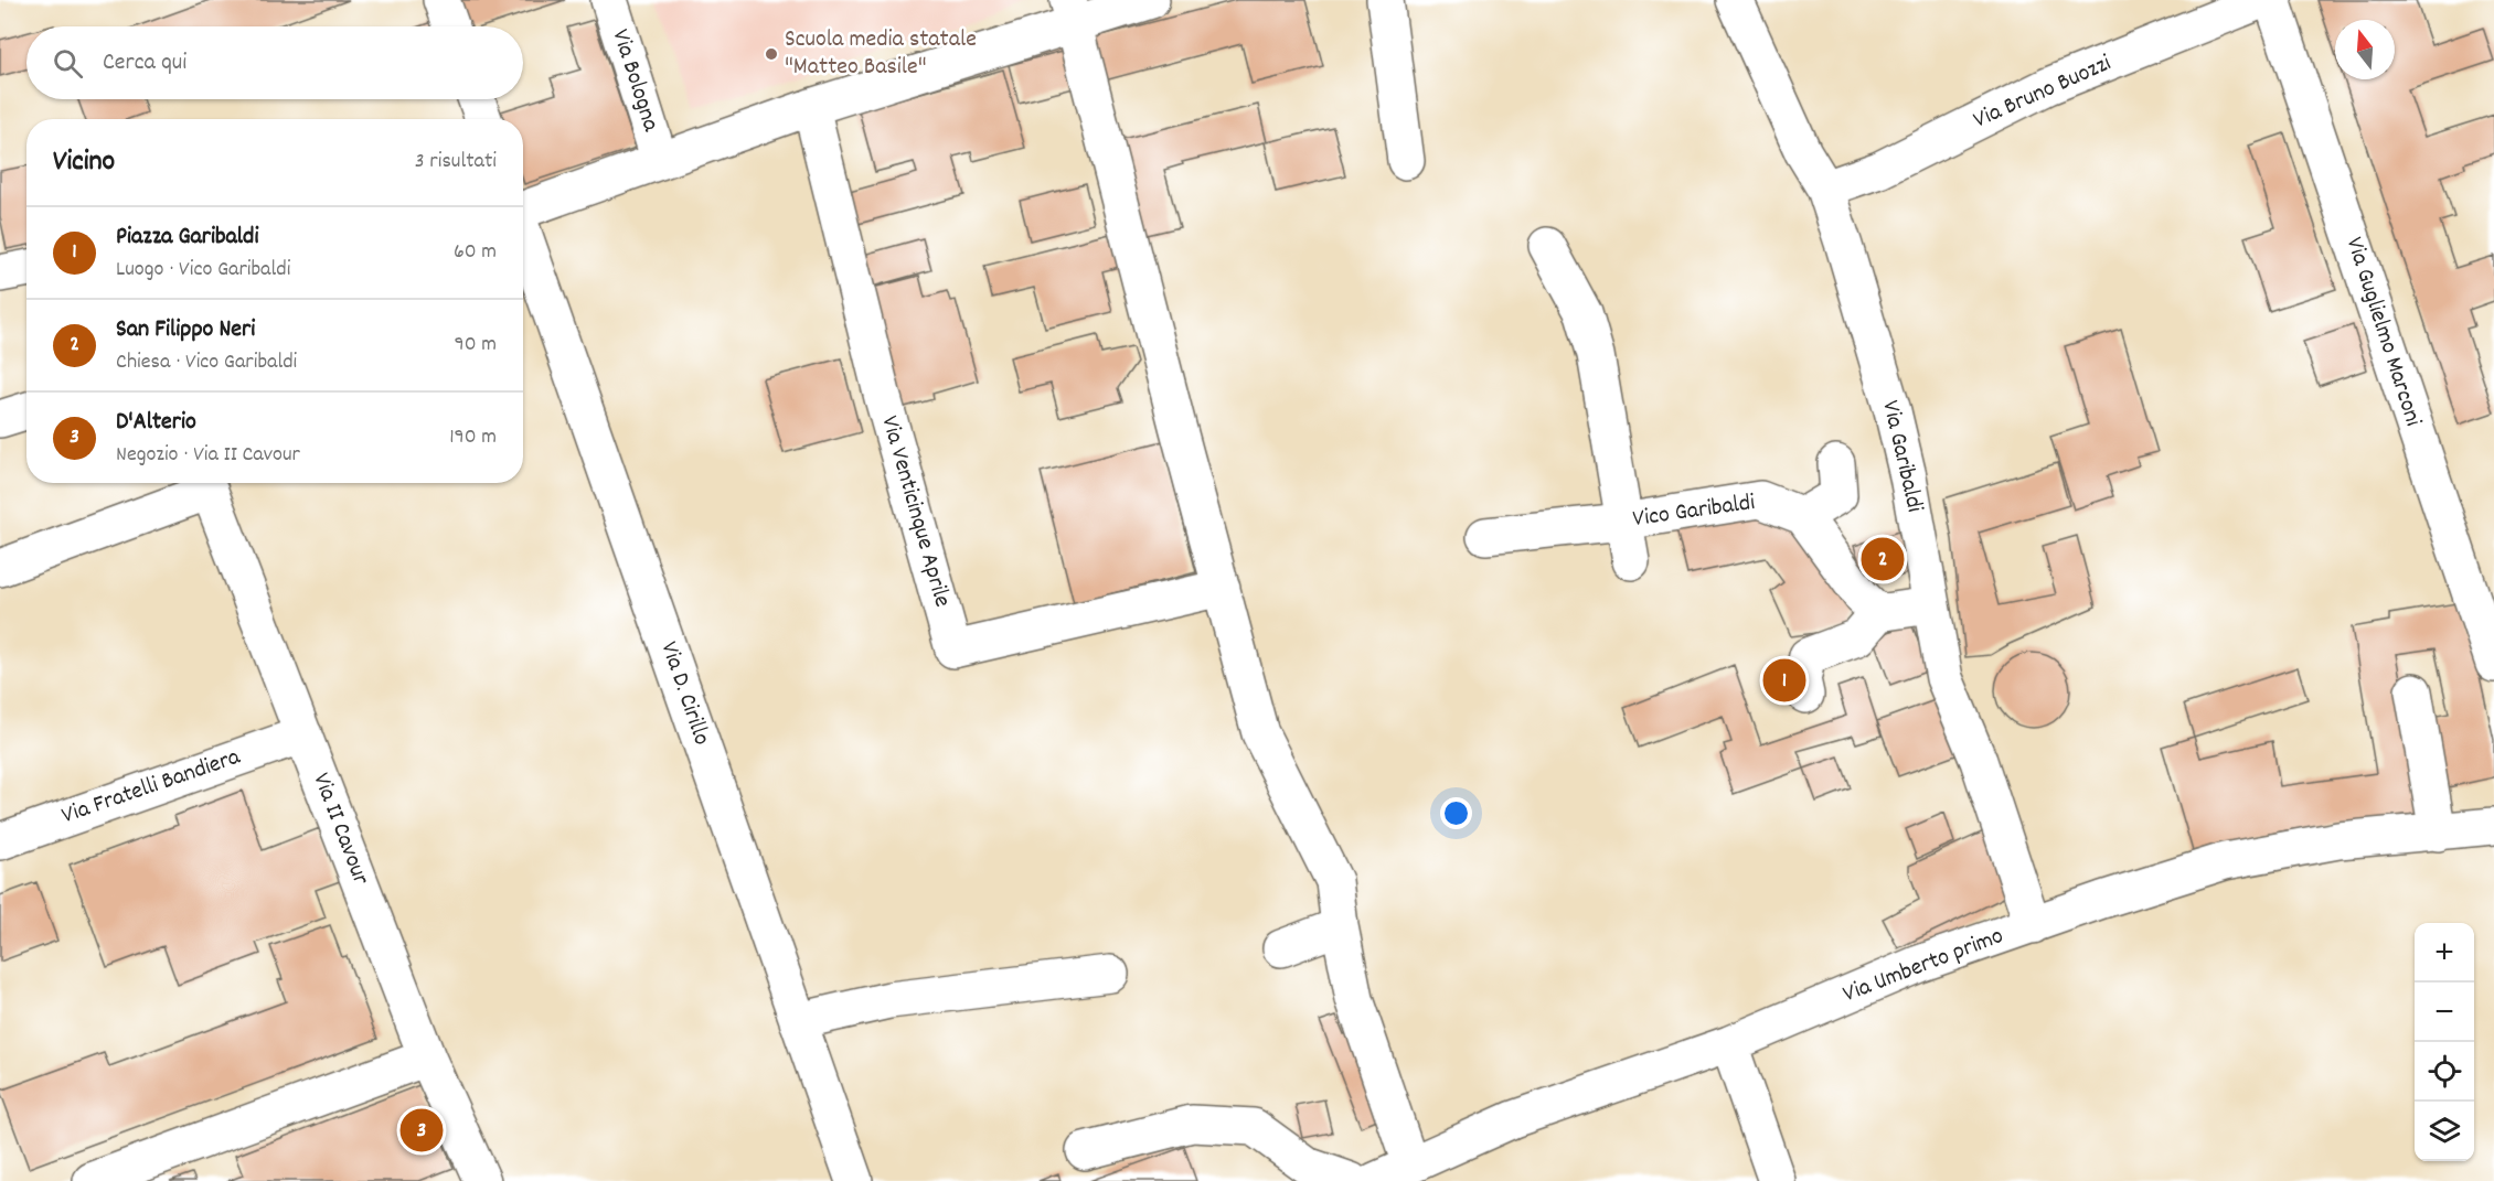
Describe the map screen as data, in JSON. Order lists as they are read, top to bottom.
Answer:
{
  "streets": {
    "street": [
      "Via Bologna",
      "Via Bruno Buozzi",
      "Via Guglielmo Marconi",
      "Via Garibaldi",
      "Via Venticinque Aprile",
      "Vico Garibaldi",
      "Via D. Cirillo",
      "Via Fratelli Bandiera",
      "Via II Cavour",
      "Via Umberto primo"
    ]
  },
  "crossings": [
    ["Via Bruno Buozzi", "Via Garibaldi"],
    ["Via Garibaldi", "Via Umberto primo"],
    ["Via Fratelli Bandiera", "Via II Cavour"]
  ],
  "places": ["Scuola media statale \"Matteo Basile\""],
  "north": "top",
  "page": {
    "search": "Cerca qui",
    "heading": ["Vicino", "3 risultati"],
    "list": [
      {
        "mark": "1",
        "name": "Piazza Garibaldi",
        "note": "Luogo · Vico Garibaldi",
        "value": "60 m"
      },
      {
        "mark": "2",
        "name": "San Filippo Neri",
        "note": "Chiesa · Vico Garibaldi",
        "value": "90 m"
      },
      {
        "mark": "3",
        "name": "D'Alterio",
        "note": "Negozio · Via II Cavour",
        "value": "190 m"
      }
    ],
    "pins": ["2", "1", "3"],
    "map_buttons": ["+", "−"]
  }
}
